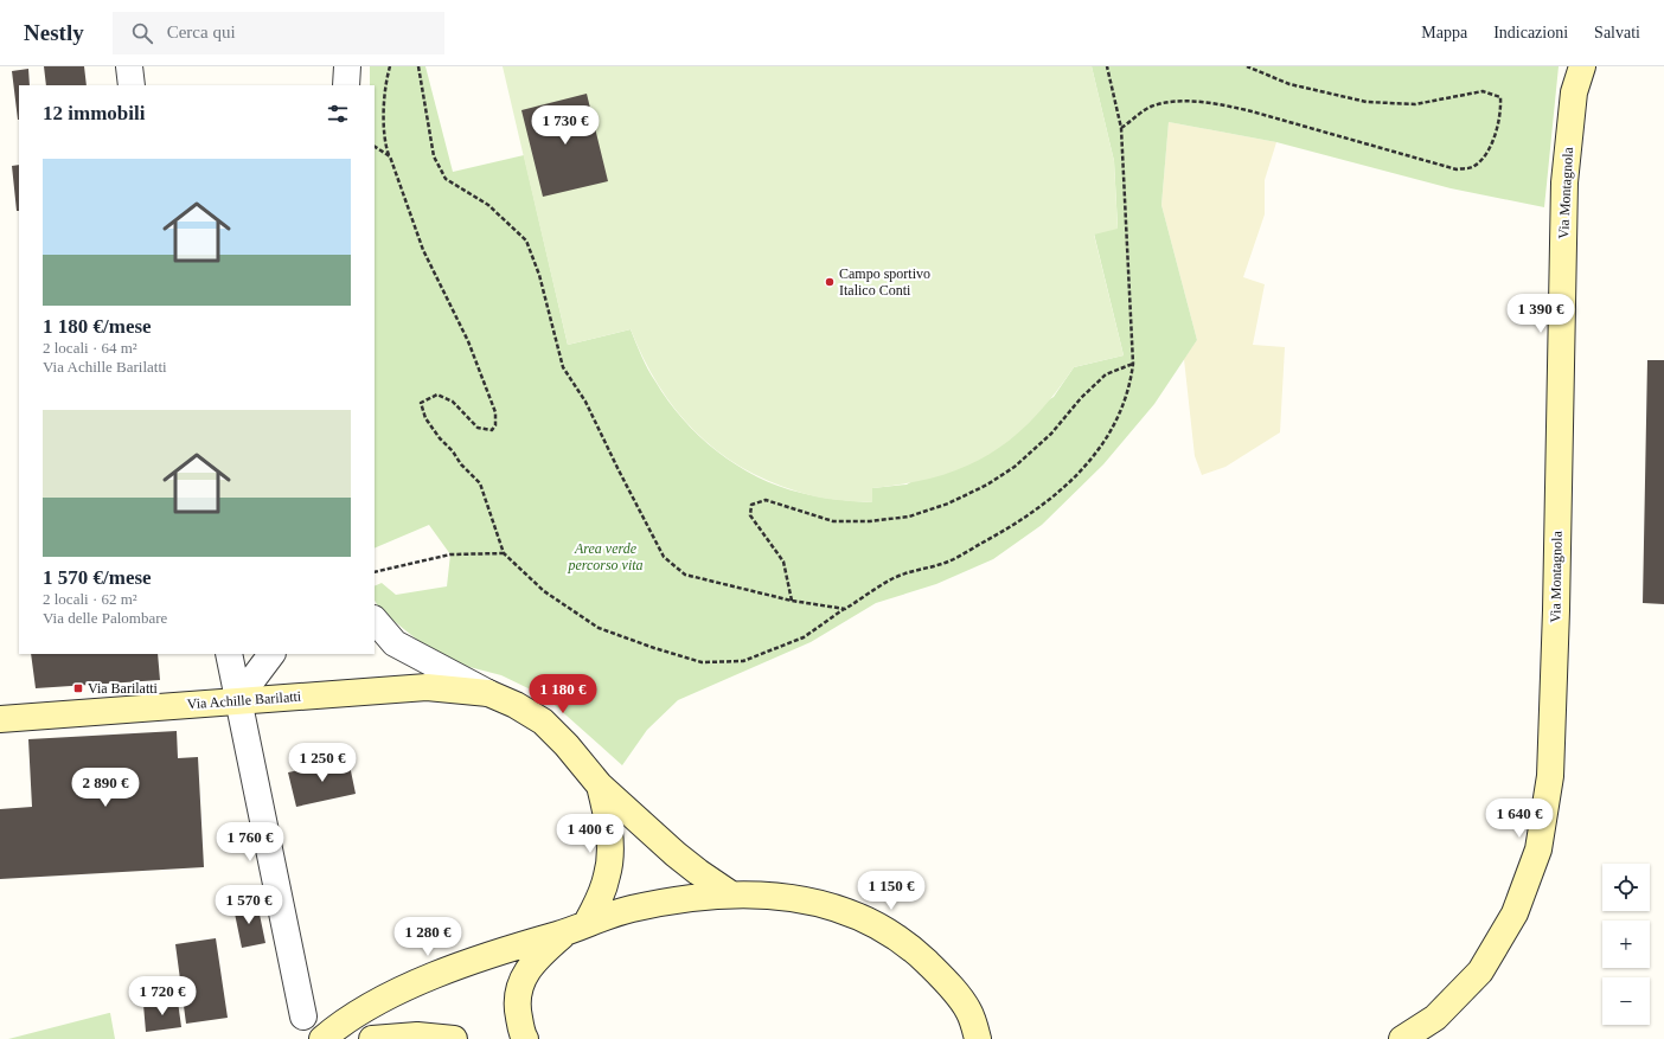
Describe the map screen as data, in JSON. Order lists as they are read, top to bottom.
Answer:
{
  "streets": {
    "main road": ["Via Montagnola", "Via Achille Barilatti"]
  },
  "parks": ["Area verde percorso vita"],
  "places": {
    "other": ["Campo sportivo Italico Conti"],
    "transit": ["Via Barilatti"]
  },
  "page": {
    "header": "Nestly",
    "search": "Cerca qui",
    "nav": ["Mappa", "Indicazioni", "Salvati"],
    "heading": "12 immobili",
    "price": [
      "1 730 €",
      "1 390 €",
      "1 180 €",
      "1 250 €",
      "2 890 €",
      "1 640 €",
      "1 400 €",
      "1 760 €",
      "1 150 €",
      "1 570 €",
      "1 280 €",
      "1 720 €"
    ],
    "list": [
      {
        "name": "1 180 €/mese",
        "note": "2 locali · 64 m² · Via Achille Barilatti"
      },
      {
        "name": "1 570 €/mese",
        "note": "2 locali · 62 m² · Via delle Palombare"
      }
    ],
    "map_buttons": ["+", "−"]
  }
}
